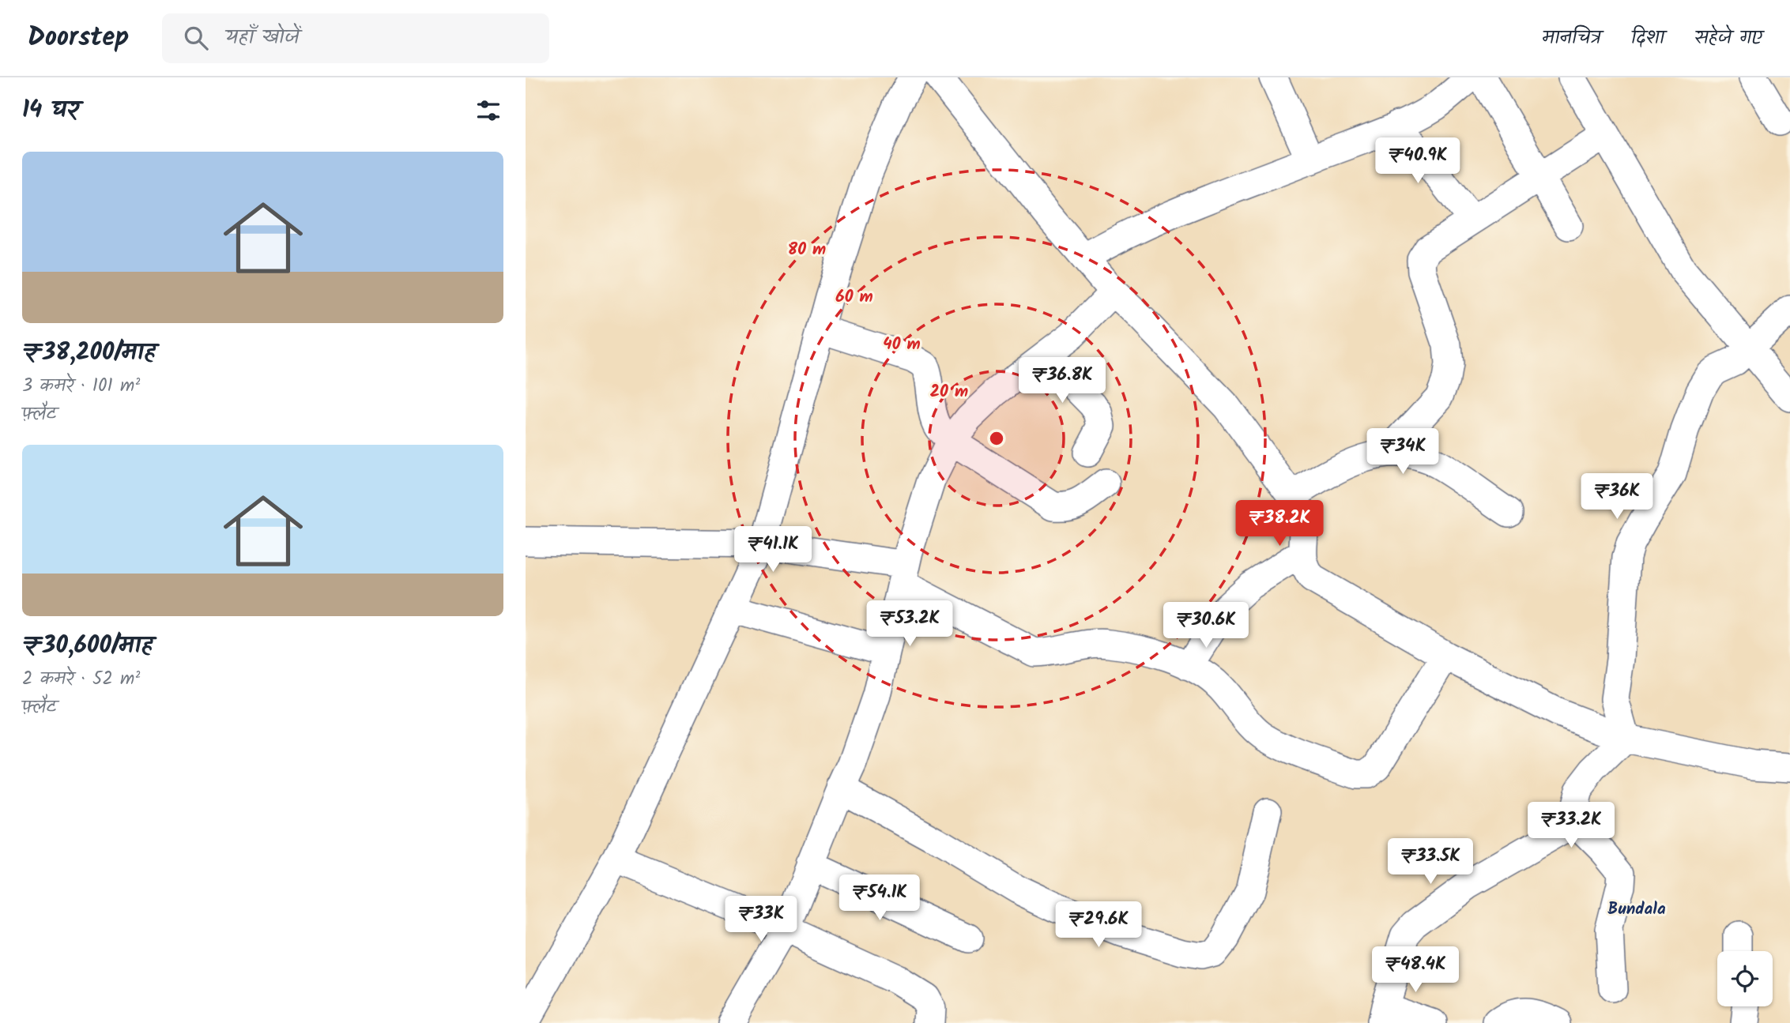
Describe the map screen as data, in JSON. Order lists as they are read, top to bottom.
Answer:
{
  "districts": ["Bundala"],
  "page": {
    "header": "Doorstep",
    "search": "यहाँ खोजें",
    "nav": ["मानचित्र", "दिशा", "सहेजे गए"],
    "heading": "14 घर",
    "price": [
      "₹40.9K",
      "₹36.8K",
      "₹34K",
      "₹36K",
      "₹38.2K",
      "₹41.1K",
      "₹53.2K",
      "₹30.6K",
      "₹33.2K",
      "₹33.5K",
      "₹54.1K",
      "₹33K",
      "₹29.6K",
      "₹48.4K"
    ],
    "list": [
      {
        "name": "₹38,200/माह",
        "note": "3 कमरे · 101 m² · फ़्लैट"
      },
      {
        "name": "₹30,600/माह",
        "note": "2 कमरे · 52 m² · फ़्लैट"
      }
    ]
  },
  "rings": [
    "80 m",
    "60 m",
    "40 m",
    "20 m"
  ]
}
